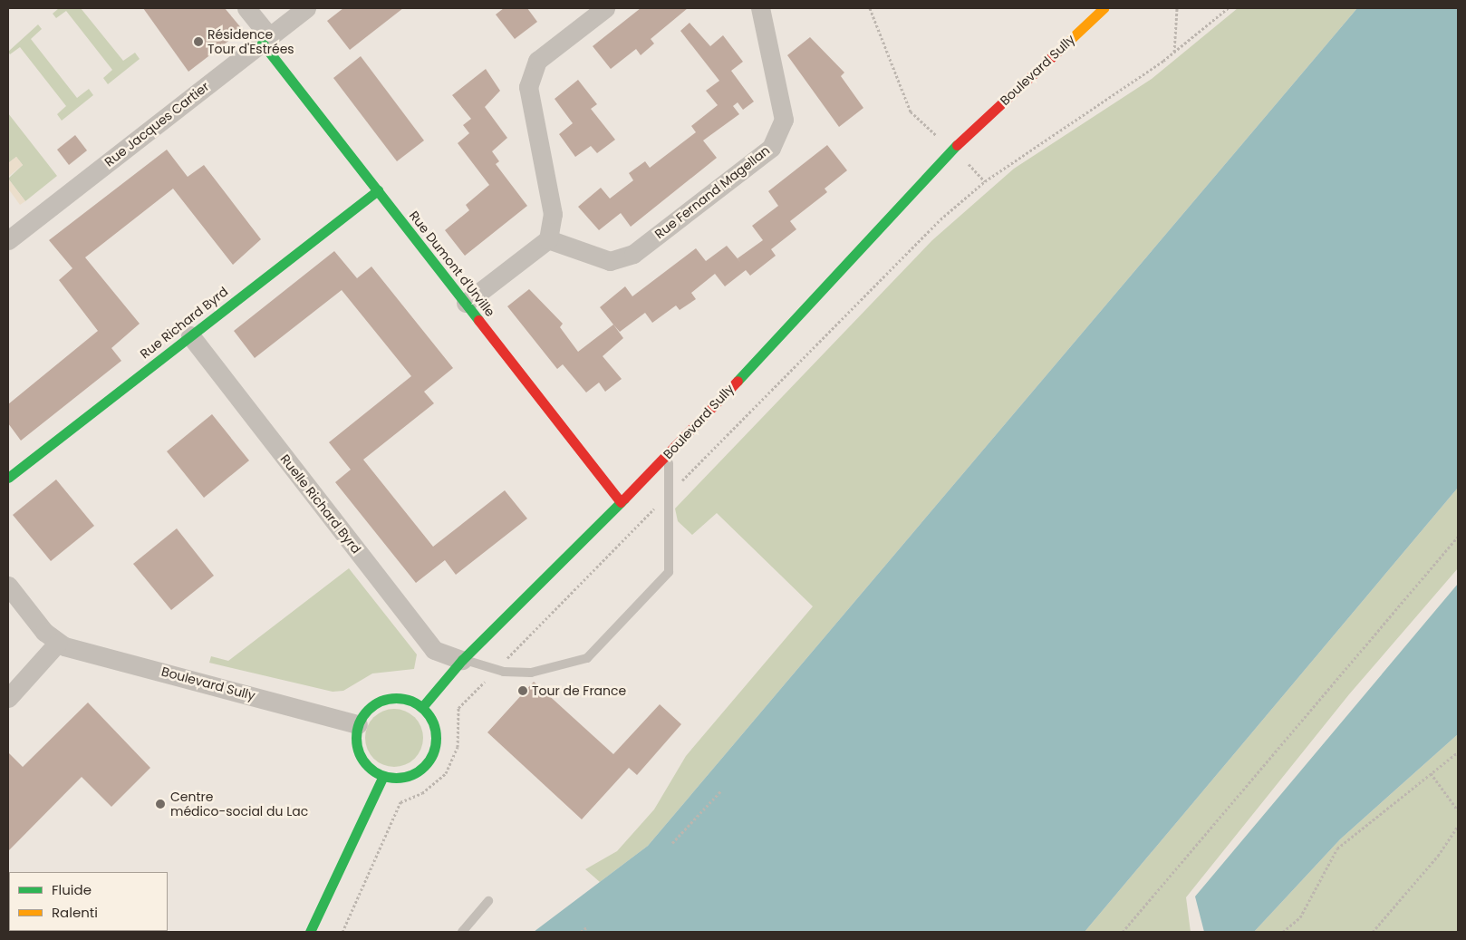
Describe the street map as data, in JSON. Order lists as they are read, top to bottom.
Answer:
{
  "streets": {
    "main road": ["Boulevard Sully", "Rue Dumont d'Urville", "Rue Richard Byrd"],
    "street": ["Rue Jacques Cartier", "Rue Fernand Magellan", "Ruelle Richard Byrd"]
  },
  "crossings": [
    ["Boulevard Sully", "Rue Dumont d'Urville"],
    ["Boulevard Sully", "Ruelle Richard Byrd"],
    ["Rue Jacques Cartier", "Rue Dumont d'Urville"],
    ["Rue Dumont d'Urville", "Rue Richard Byrd"],
    ["Rue Richard Byrd", "Ruelle Richard Byrd"]
  ],
  "places": ["Résidence Tour d'Estrées", "Tour de France", "Centre médico-social du Lac"],
  "legend": ["Fluide", "Ralenti"]
}
